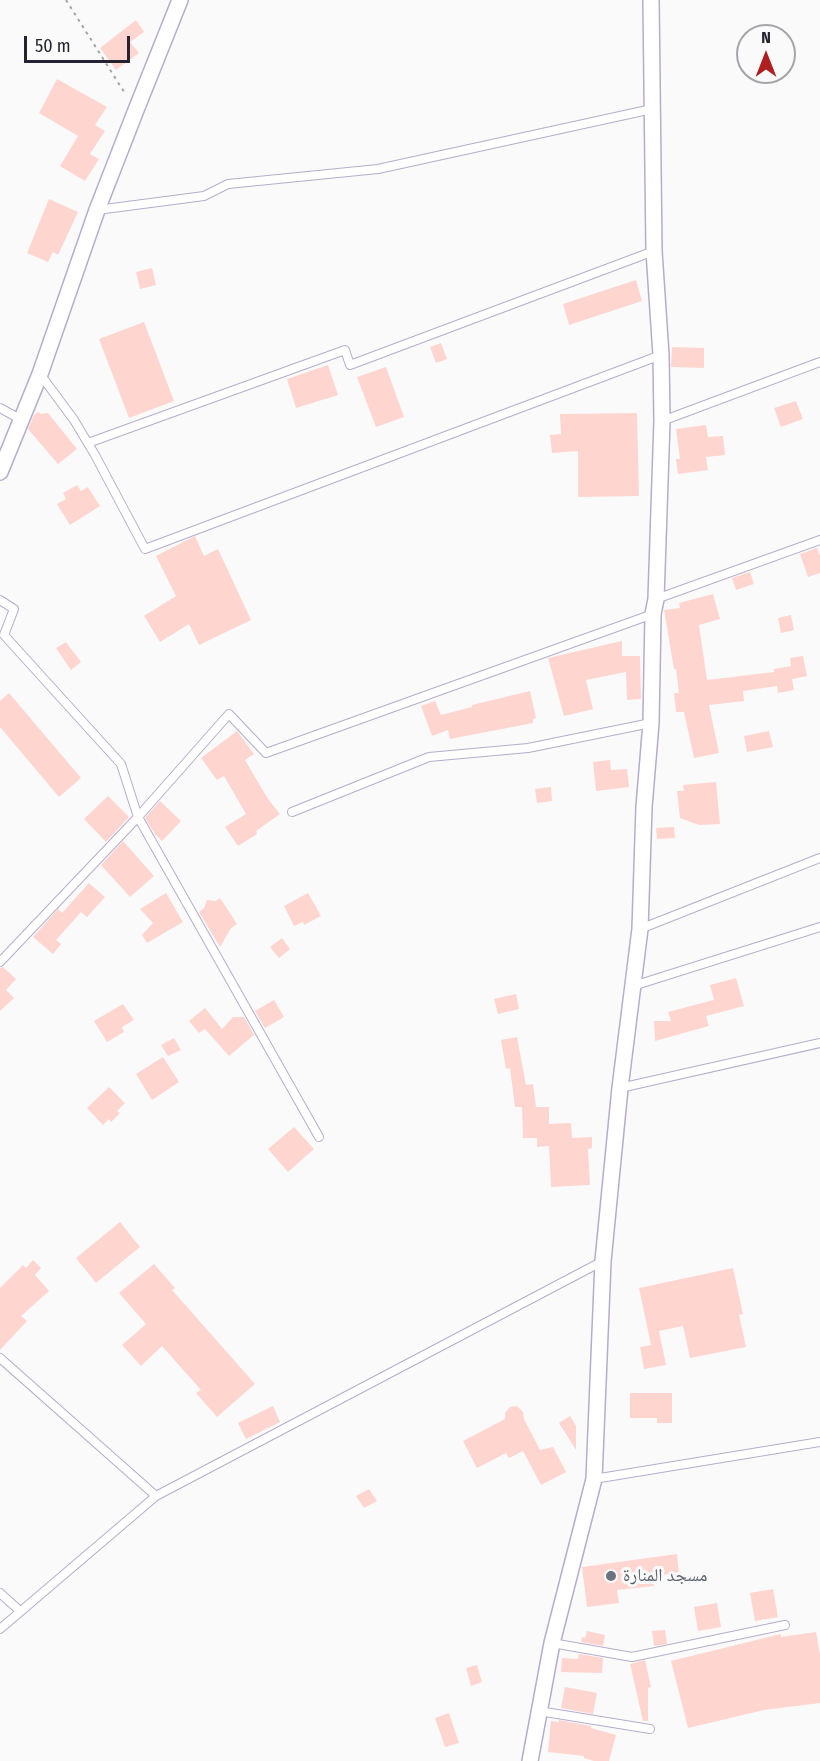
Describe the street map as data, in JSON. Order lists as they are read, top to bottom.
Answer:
{
  "places": ["مسجد المنارة"],
  "scale_bar": "50 m",
  "north": "top"
}
